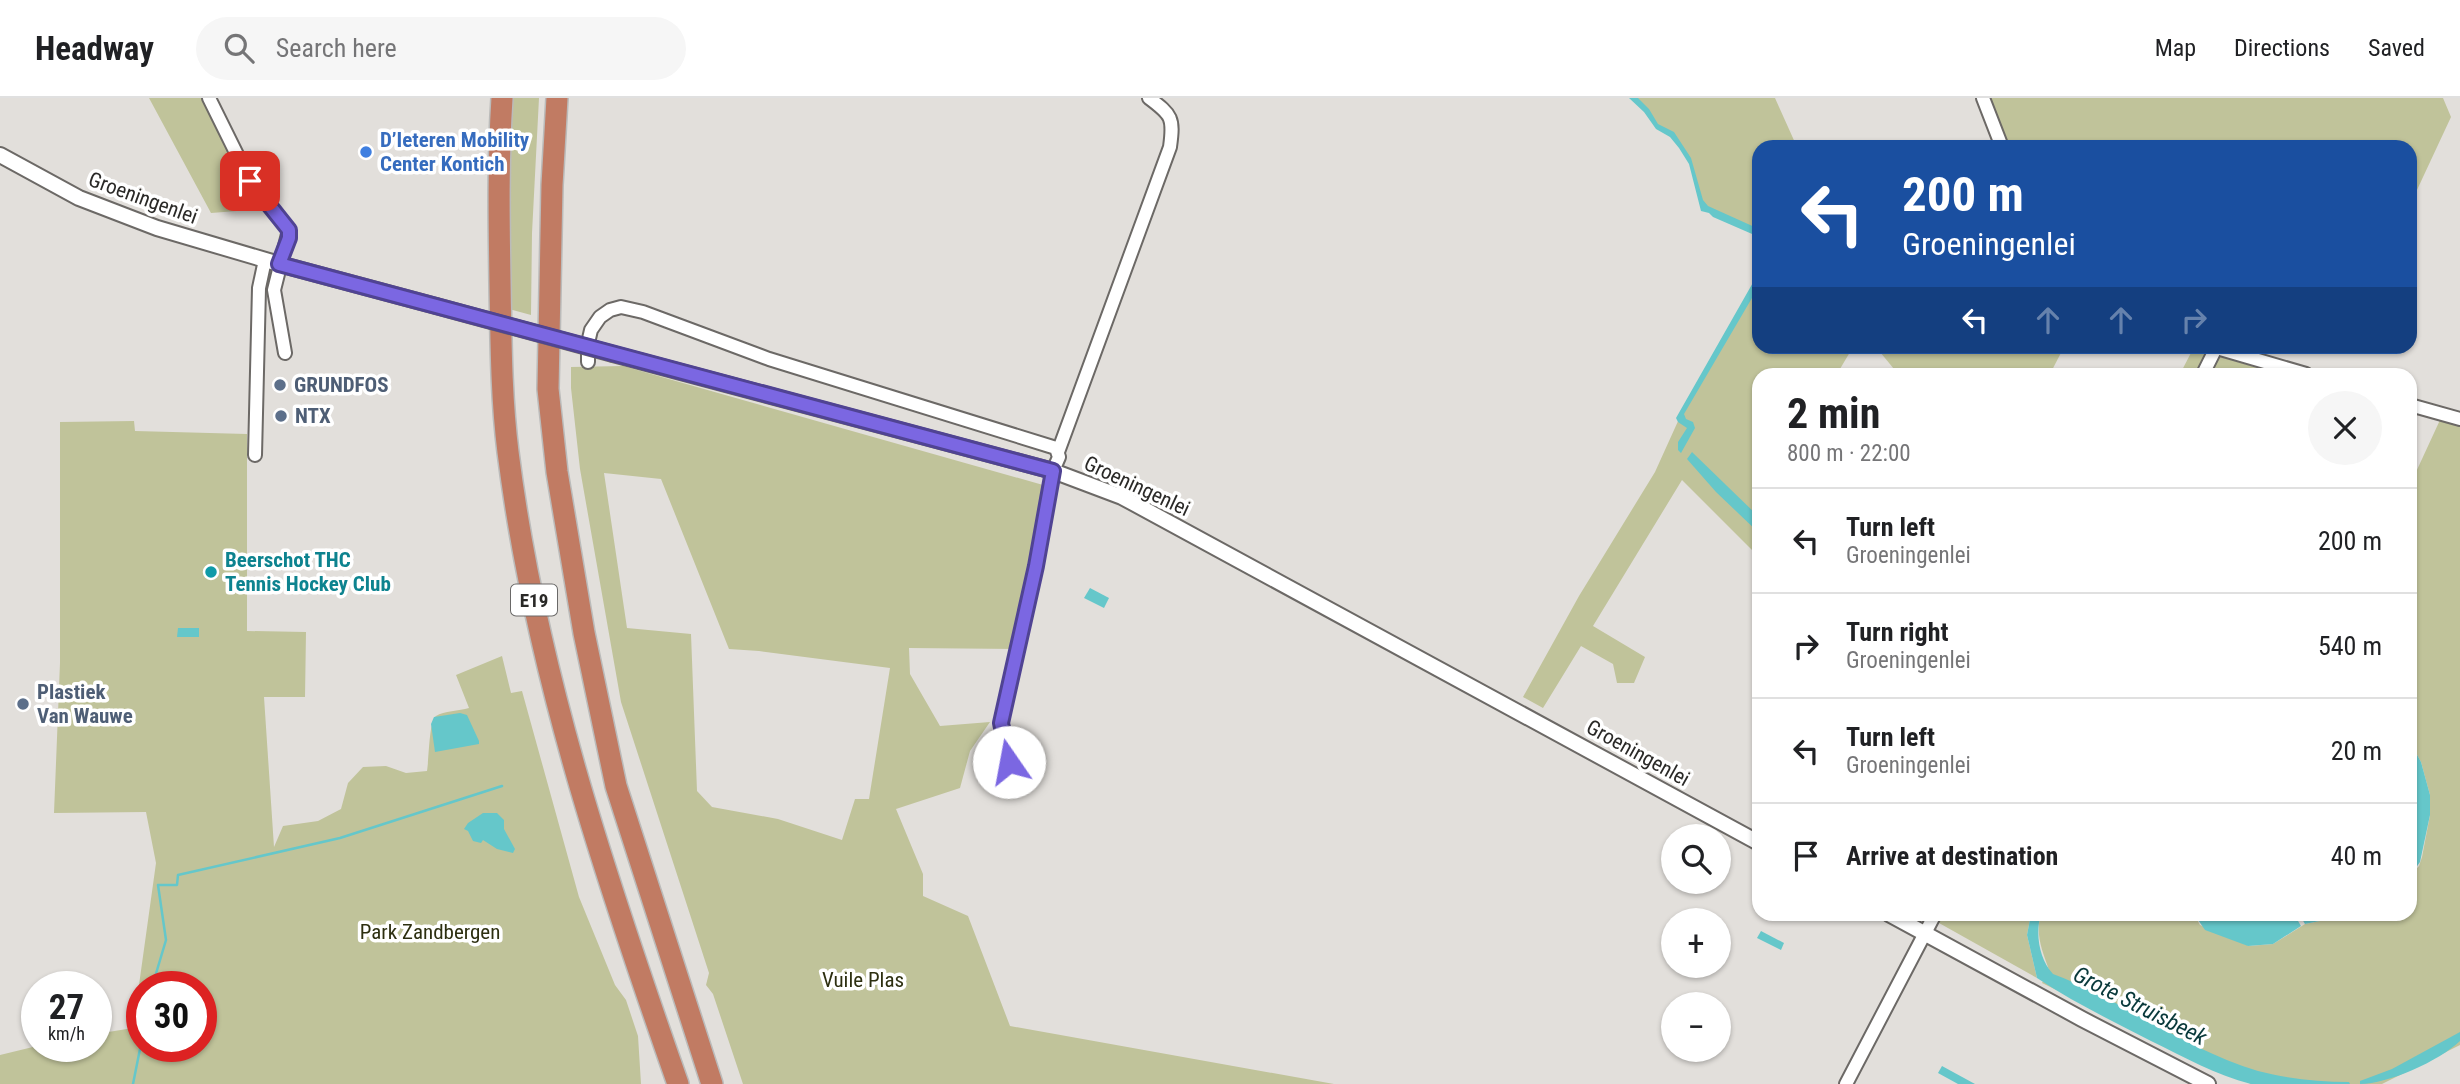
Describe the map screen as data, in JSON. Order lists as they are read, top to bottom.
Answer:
{
  "streets": {
    "highway": ["E19"],
    "street": ["Groeningenlei"]
  },
  "water": ["Grote Struisbeek"],
  "parks": ["Park Zandbergen", "Vuile Plas"],
  "places": [
    "D’Ieteren Mobility Center Kontich",
    "GRUNDFOS",
    "NTX",
    "Beerschot THC Tennis Hockey Club",
    "Plastiek Van Wauwe"
  ],
  "page": {
    "header": "Headway",
    "search": "Search here",
    "nav": ["Map", "Directions", "Saved"],
    "turn": ["200 m", "Groeningenlei"],
    "heading": ["2 min", "800 m · 22:00"],
    "list": [
      {
        "name": "Turn left",
        "note": "Groeningenlei",
        "value": "200 m"
      },
      {
        "name": "Turn right",
        "note": "Groeningenlei",
        "value": "540 m"
      },
      {
        "name": "Turn left",
        "note": "Groeningenlei",
        "value": "20 m"
      },
      {
        "name": "Arrive at destination",
        "value": "40 m"
      }
    ],
    "map_buttons": ["+", "−"],
    "speed": "27 km/h",
    "limit": "30"
  }
}
